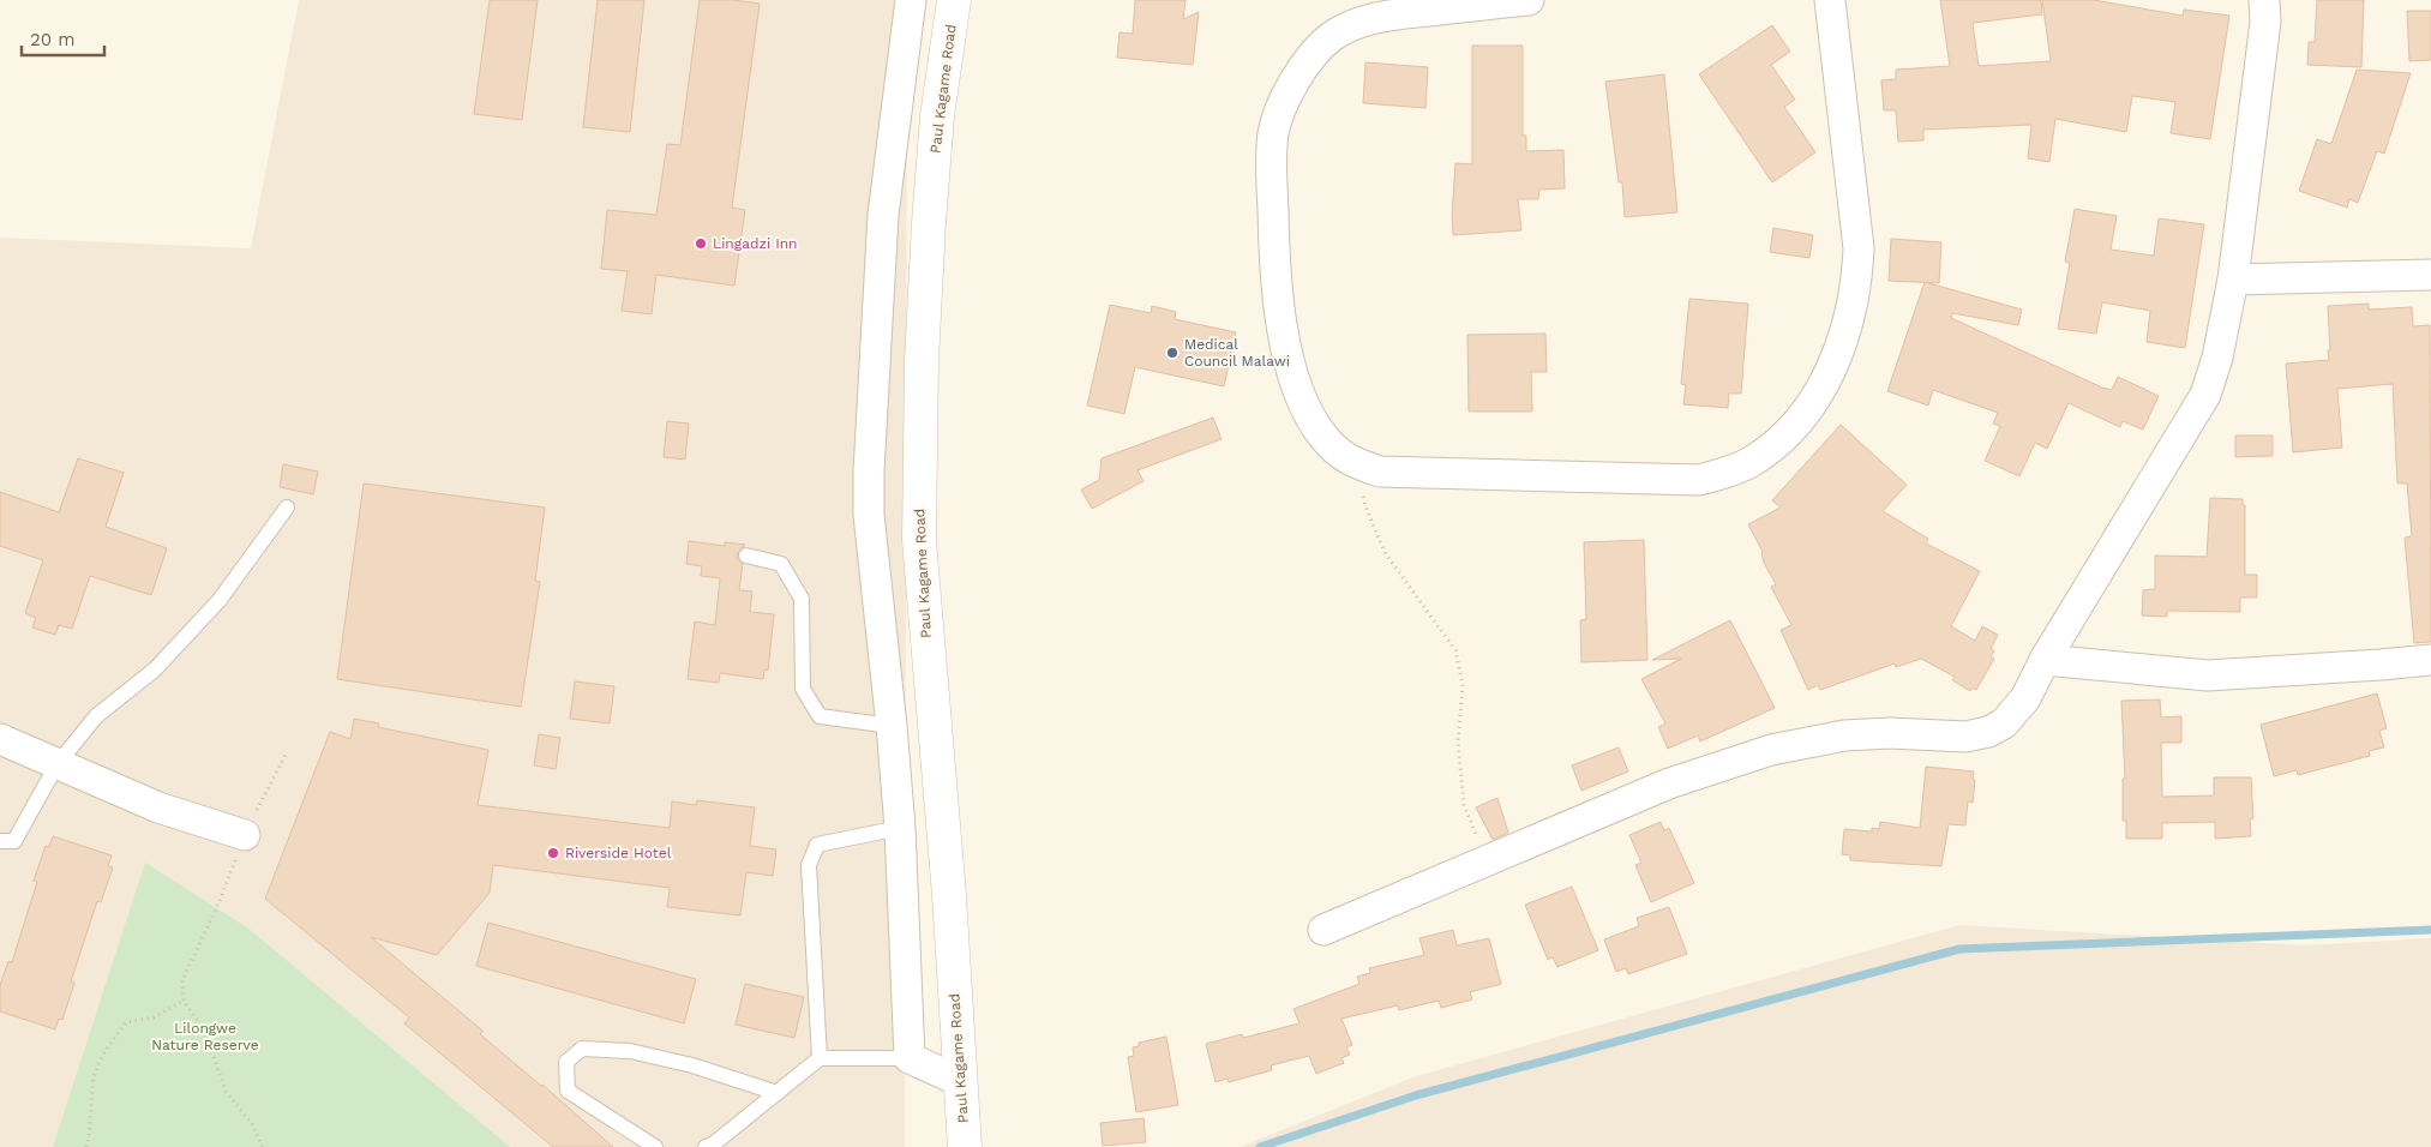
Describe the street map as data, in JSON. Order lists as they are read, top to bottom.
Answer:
{
  "streets": {
    "street": ["Paul Kagame Road"]
  },
  "parks": ["Lilongwe Nature Reserve"],
  "places": ["Lingadzi Inn", "Medical Council Malawi", "Riverside Hotel"],
  "scale_bar": "20 m"
}
